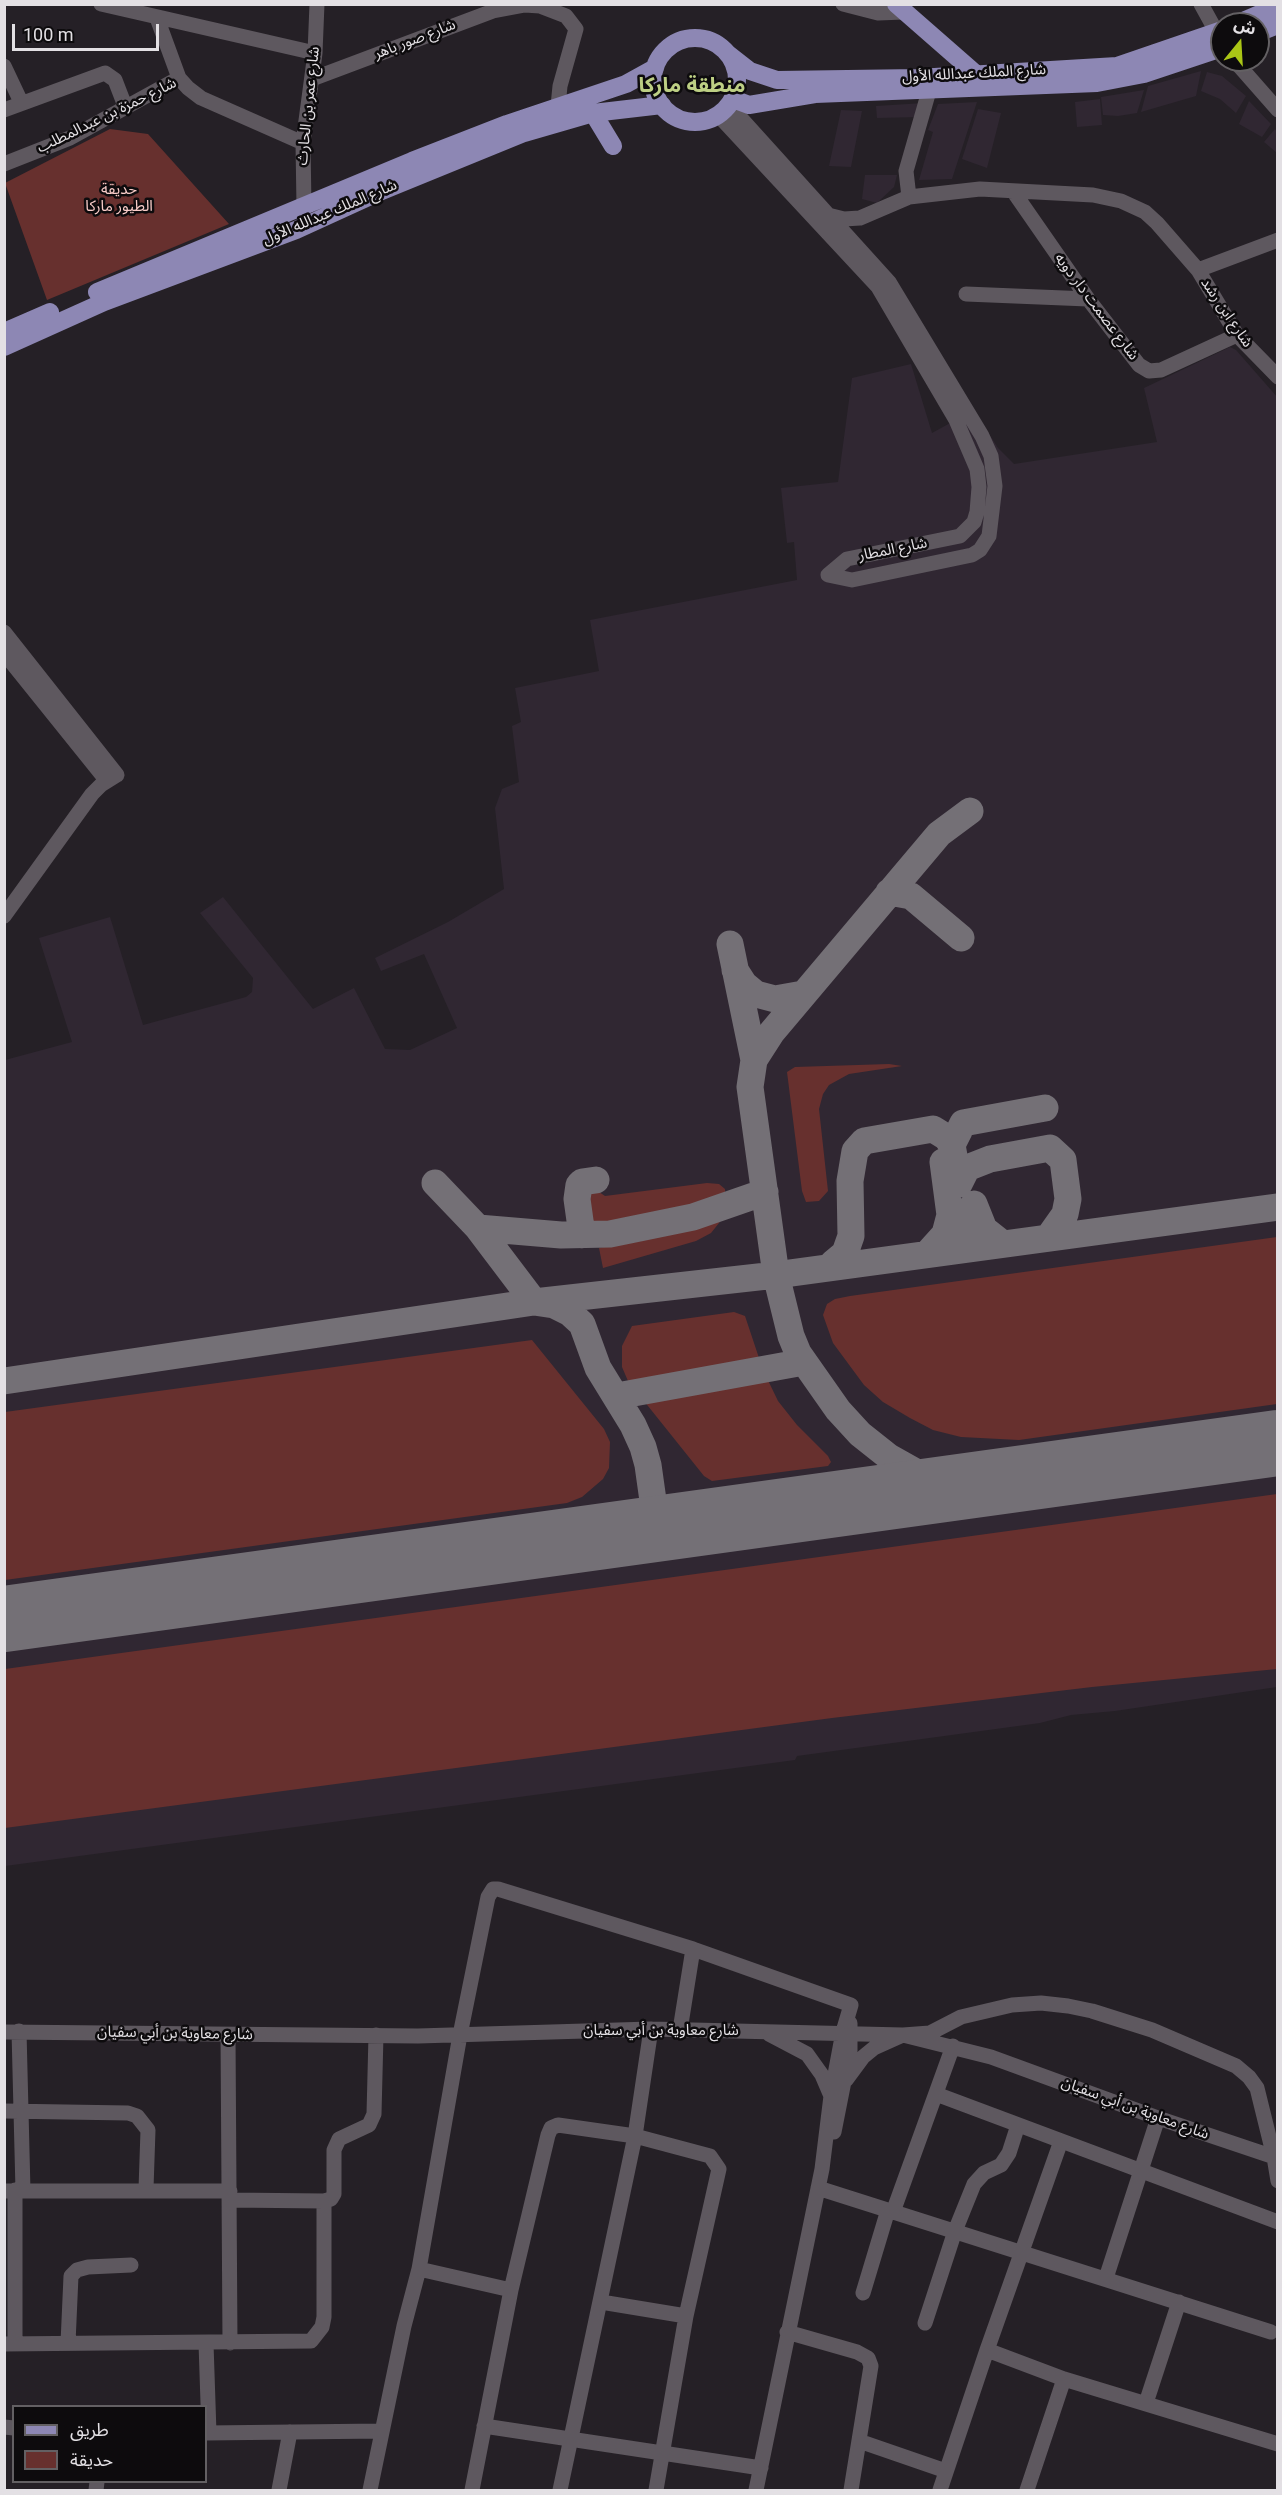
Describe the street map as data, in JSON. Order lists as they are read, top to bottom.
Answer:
{
  "streets": {
    "main road": ["شارع الملك عبدالله الأول"],
    "street": [
      "شارع صور باهر",
      "شارع عمر بن الحارث",
      "شارع حمزة بن عبدالمطلب",
      "شارع عصمت دار دويه",
      "شارع ابن رشد",
      "شارع المطار",
      "شارع معاوية بن أبي سفيان"
    ]
  },
  "crossings": [
    ["شارع صور باهر", "شارع الملك عبدالله الأول"],
    ["شارع صور باهر", "شارع عمر بن الحارث"],
    ["شارع الملك عبدالله الأول", "شارع عمر بن الحارث"],
    ["شارع الملك عبدالله الأول", "شارع المطار"],
    ["شارع عمر بن الحارث", "شارع حمزة بن عبدالمطلب"],
    ["شارع عصمت دار دويه", "شارع ابن رشد"]
  ],
  "districts": ["منطقة ماركا"],
  "parks": ["حديقة الطيور ماركا"],
  "legend": ["طريق", "حديقة"],
  "scale_bar": "100 m",
  "north": "top"
}
